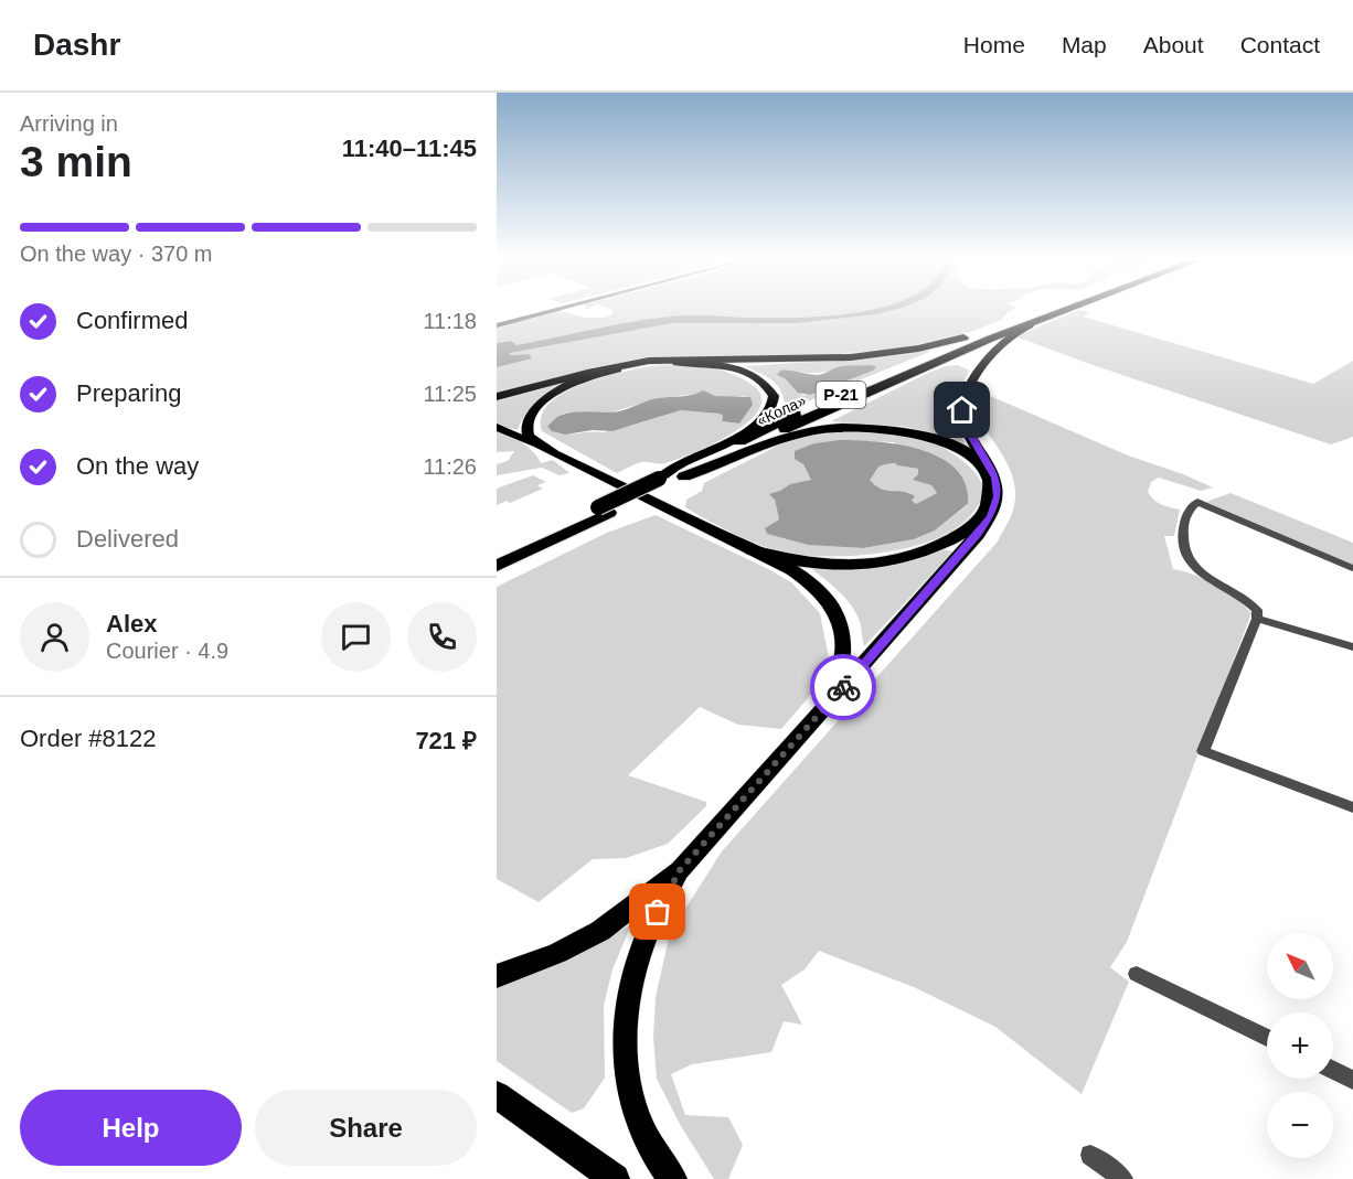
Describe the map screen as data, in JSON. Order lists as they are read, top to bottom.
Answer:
{
  "streets": {
    "highway": ["Р-21", "«Кола»"]
  },
  "north": "top left",
  "page": {
    "header": "Dashr",
    "nav": [
      "Home",
      "Map",
      "About",
      "Contact"
    ],
    "heading": ["3 min", "Arriving in", "11:40–11:45"],
    "panel": [
      "Alex",
      "Courier · 4.9",
      "Order #8122",
      "721 ₽"
    ],
    "bar": "On the way · 370 m",
    "list": [
      ["Confirmed", "11:18"],
      ["Preparing", "11:25"],
      ["On the way", "11:26"],
      "Delivered"
    ],
    "map_buttons": ["+", "−"],
    "buttons": ["Help", "Share"]
  }
}
